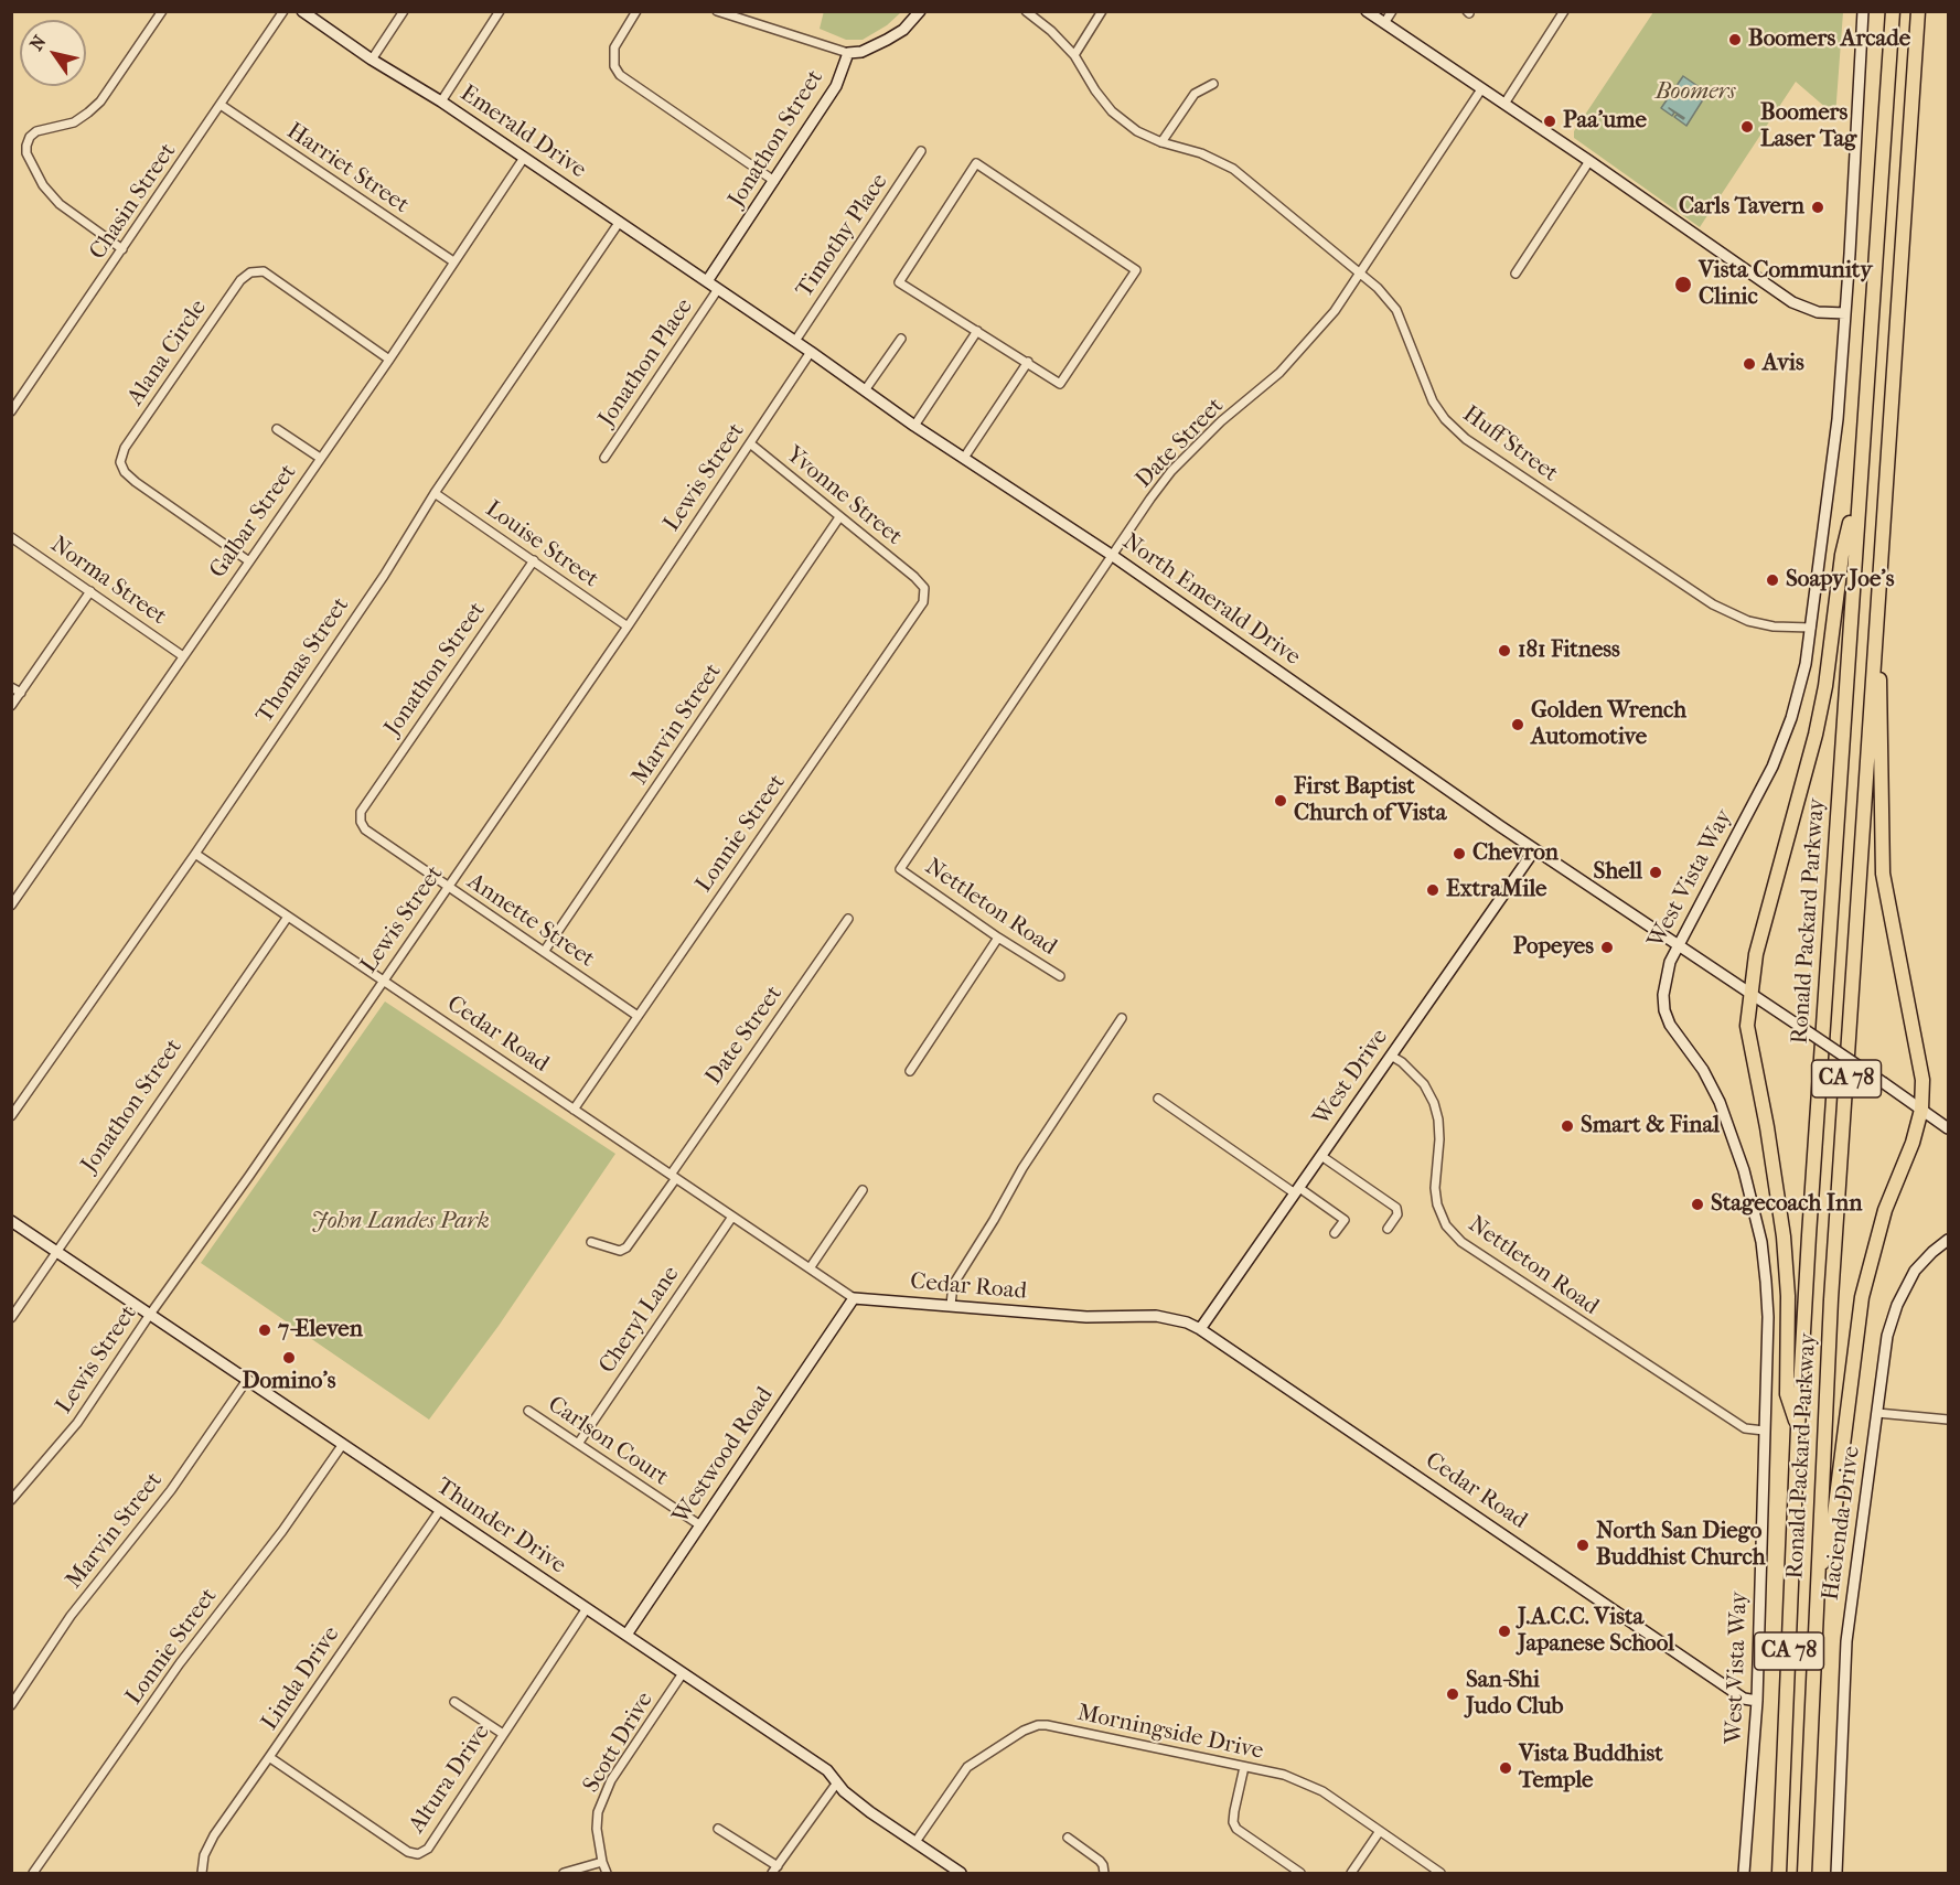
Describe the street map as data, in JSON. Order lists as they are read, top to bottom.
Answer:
{
  "streets": {
    "highway": ["Ronald Packard Parkway", "CA 78"],
    "main road": [
      "Emerald Drive",
      "Jonathon Street",
      "North Emerald Drive",
      "West Vista Way",
      "Cedar Road",
      "West Drive",
      "Westwood Road",
      "Hacienda Drive",
      "Thunder Drive"
    ],
    "street": [
      "Harriet Street",
      "Chasin Street",
      "Timothy Place",
      "Alana Circle",
      "Jonathon Place",
      "Date Street",
      "Huff Street",
      "Lewis Street",
      "Yvonne Street",
      "Galbar Street",
      "Louise Street",
      "Norma Street",
      "Thomas Street",
      "Marvin Street",
      "Lonnie Street",
      "Nettleton Road",
      "Annette Street",
      "Cheryl Lane",
      "Carlson Court",
      "Linda Drive",
      "Morningside Drive",
      "Scott Drive",
      "Altura Drive"
    ]
  },
  "crossings": [
    ["Emerald Drive", "Jonathon Street"],
    ["Emerald Drive", "Jonathon Place"],
    ["Emerald Drive", "Galbar Street"],
    ["Emerald Drive", "North Emerald Drive"],
    ["Emerald Drive", "Thomas Street"],
    ["Jonathon Street", "Louise Street"],
    ["Jonathon Street", "Annette Street"],
    ["Jonathon Street", "Cedar Road"],
    ["Jonathon Street", "Thunder Drive"],
    ["Harriet Street", "Chasin Street"],
    ["Harriet Street", "Galbar Street"],
    ["Timothy Place", "North Emerald Drive"],
    ["Alana Circle", "Galbar Street"],
    ["Jonathon Place", "North Emerald Drive"],
    ["Date Street", "Huff Street"],
    ["Date Street", "North Emerald Drive"],
    ["Date Street", "Nettleton Road"],
    ["Date Street", "Cedar Road"],
    ["Huff Street", "West Vista Way"],
    ["Lewis Street", "Yvonne Street"],
    ["Lewis Street", "Louise Street"],
    ["Lewis Street", "North Emerald Drive"],
    ["Lewis Street", "Annette Street"],
    ["Lewis Street", "Cedar Road"],
    ["Lewis Street", "Thunder Drive"],
    ["Yvonne Street", "Marvin Street"],
    ["Yvonne Street", "Lonnie Street"],
    ["Galbar Street", "Norma Street"],
    ["Louise Street", "Thomas Street"],
    ["North Emerald Drive", "West Vista Way"],
    ["North Emerald Drive", "West Drive"],
    ["Thomas Street", "Cedar Road"],
    ["Marvin Street", "Annette Street"],
    ["Marvin Street", "Thunder Drive"],
    ["Lonnie Street", "Annette Street"],
    ["Lonnie Street", "Cedar Road"],
    ["Lonnie Street", "Thunder Drive"],
    ["West Vista Way", "Nettleton Road"],
    ["West Vista Way", "Cedar Road"],
    ["Nettleton Road", "West Drive"],
    ["Cedar Road", "West Drive"],
    ["Cedar Road", "Cheryl Lane"],
    ["Cedar Road", "Westwood Road"],
    ["Cheryl Lane", "Carlson Court"],
    ["Carlson Court", "Westwood Road"],
    ["Westwood Road", "Thunder Drive"],
    ["Thunder Drive", "Linda Drive"],
    ["Thunder Drive", "Morningside Drive"],
    ["Thunder Drive", "Scott Drive"],
    ["Thunder Drive", "Altura Drive"],
    ["Linda Drive", "Altura Drive"]
  ],
  "parks": ["Boomers", "John Landes Park"],
  "places": [
    "Boomers Arcade",
    "Paa'ume",
    "Boomers Laser Tag",
    "Carls Tavern",
    "Vista Community Clinic",
    "Avis",
    "Soapy Joe's",
    "181 Fitness",
    "Golden Wrench Automotive",
    "First Baptist Church of Vista",
    "Chevron",
    "Shell",
    "ExtraMile",
    "Popeyes",
    "Smart & Final",
    "Stagecoach Inn",
    "7-Eleven",
    "Domino's",
    "North San Diego Buddhist Church",
    "J.A.C.C. Vista Japanese School",
    "San-Shi Judo Club",
    "Vista Buddhist Temple"
  ],
  "north": "top left"
}
